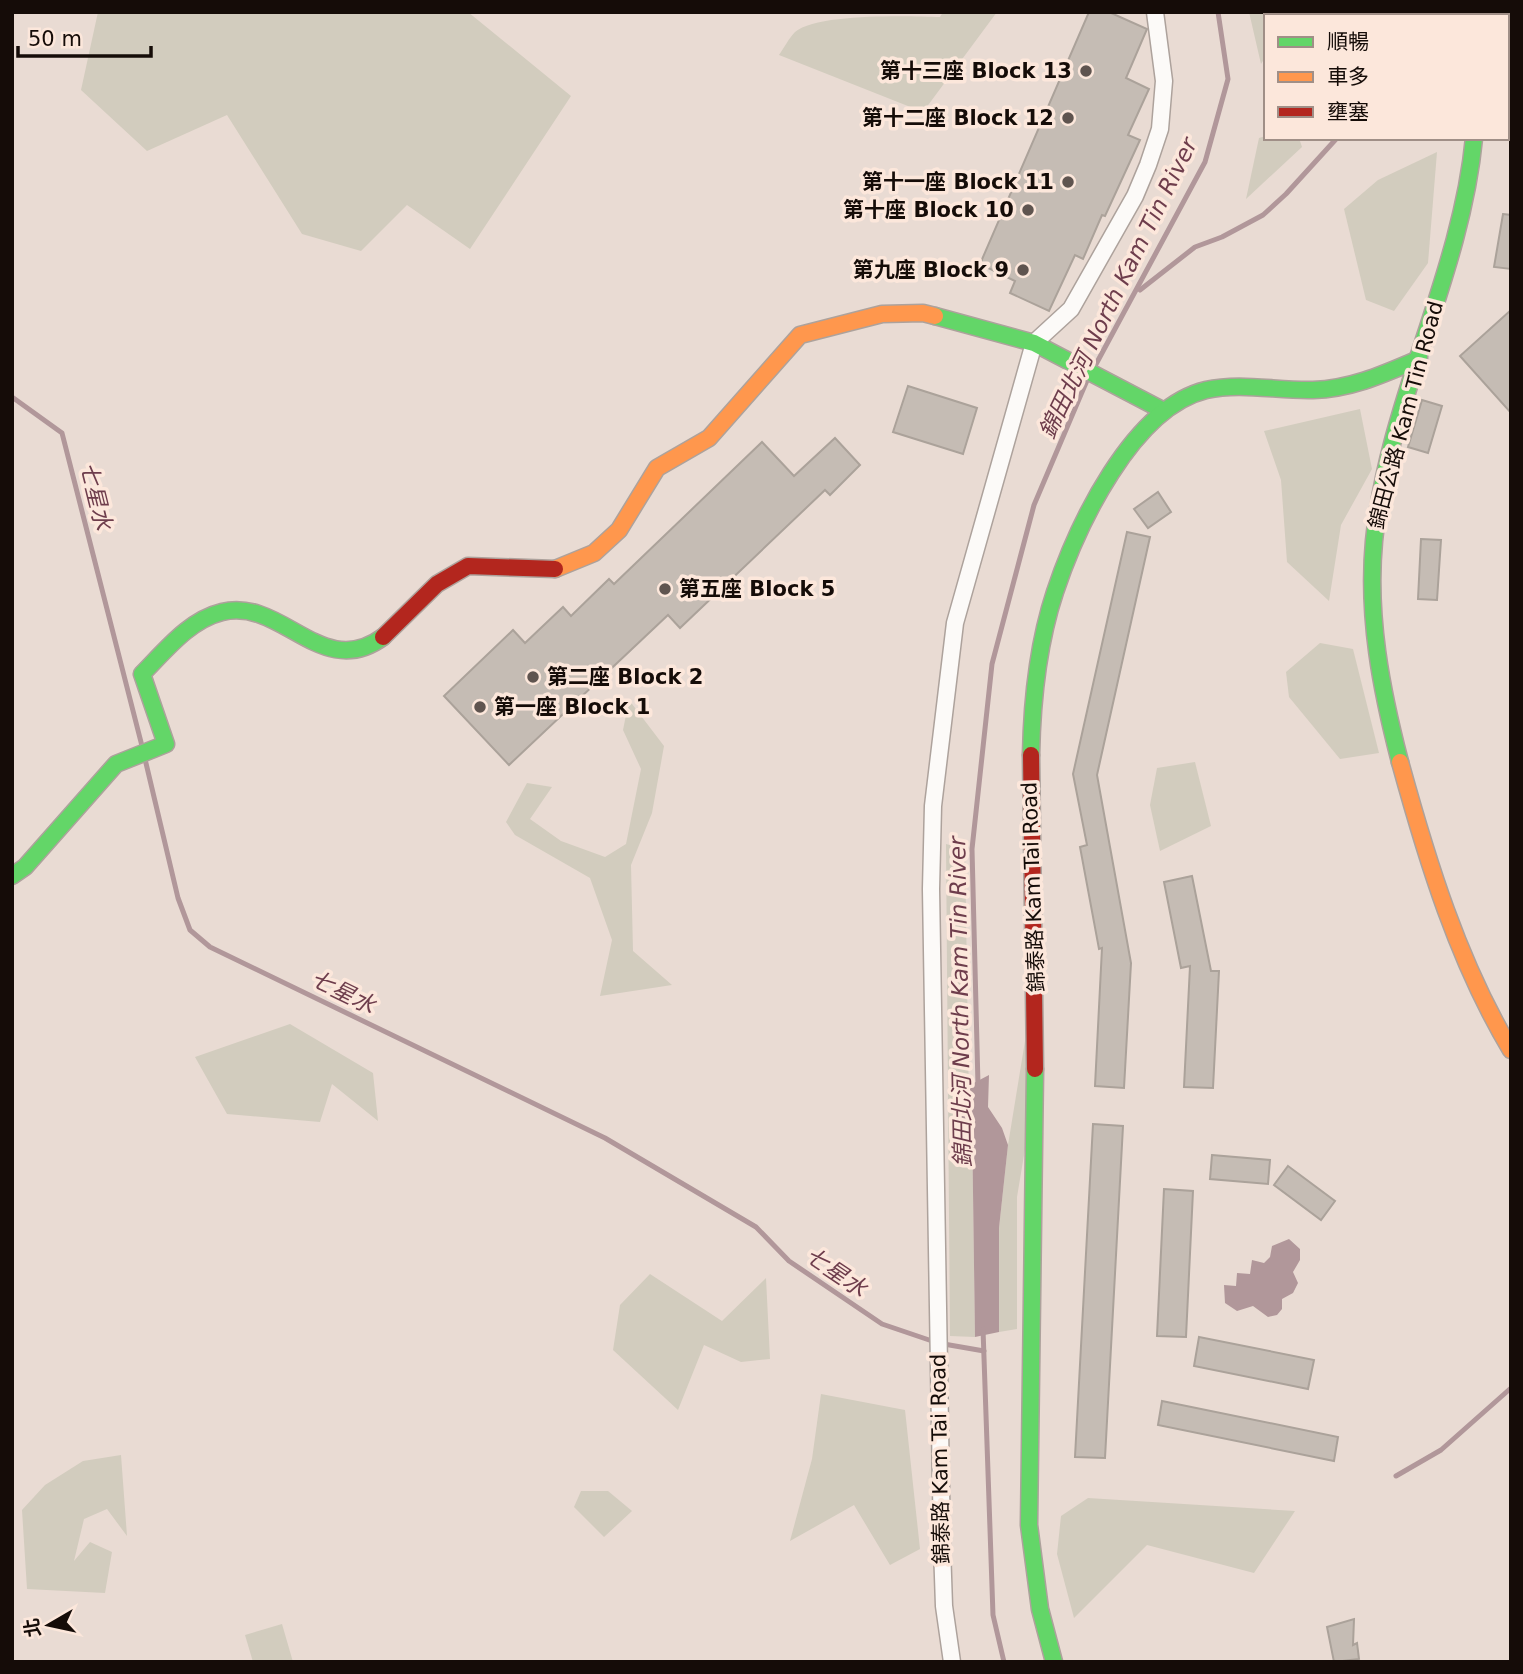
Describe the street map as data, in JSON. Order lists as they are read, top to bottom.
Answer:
{
  "streets": {
    "street": ["錦田公路 Kam Tin Road", "錦泰路 Kam Tai Road"]
  },
  "crossings": [
    ["錦田公路 Kam Tin Road", "錦泰路 Kam Tai Road"]
  ],
  "water": ["錦田北河 North Kam Tin River", "七星水"],
  "places": [
    "第十三座 Block 13",
    "第十二座 Block 12",
    "第十一座 Block 11",
    "第十座 Block 10",
    "第九座 Block 9",
    "第五座 Block 5",
    "第二座 Block 2",
    "第一座 Block 1"
  ],
  "legend": ["順暢", "車多", "壅塞"],
  "scale_bar": "50 m",
  "north": "left"
}
